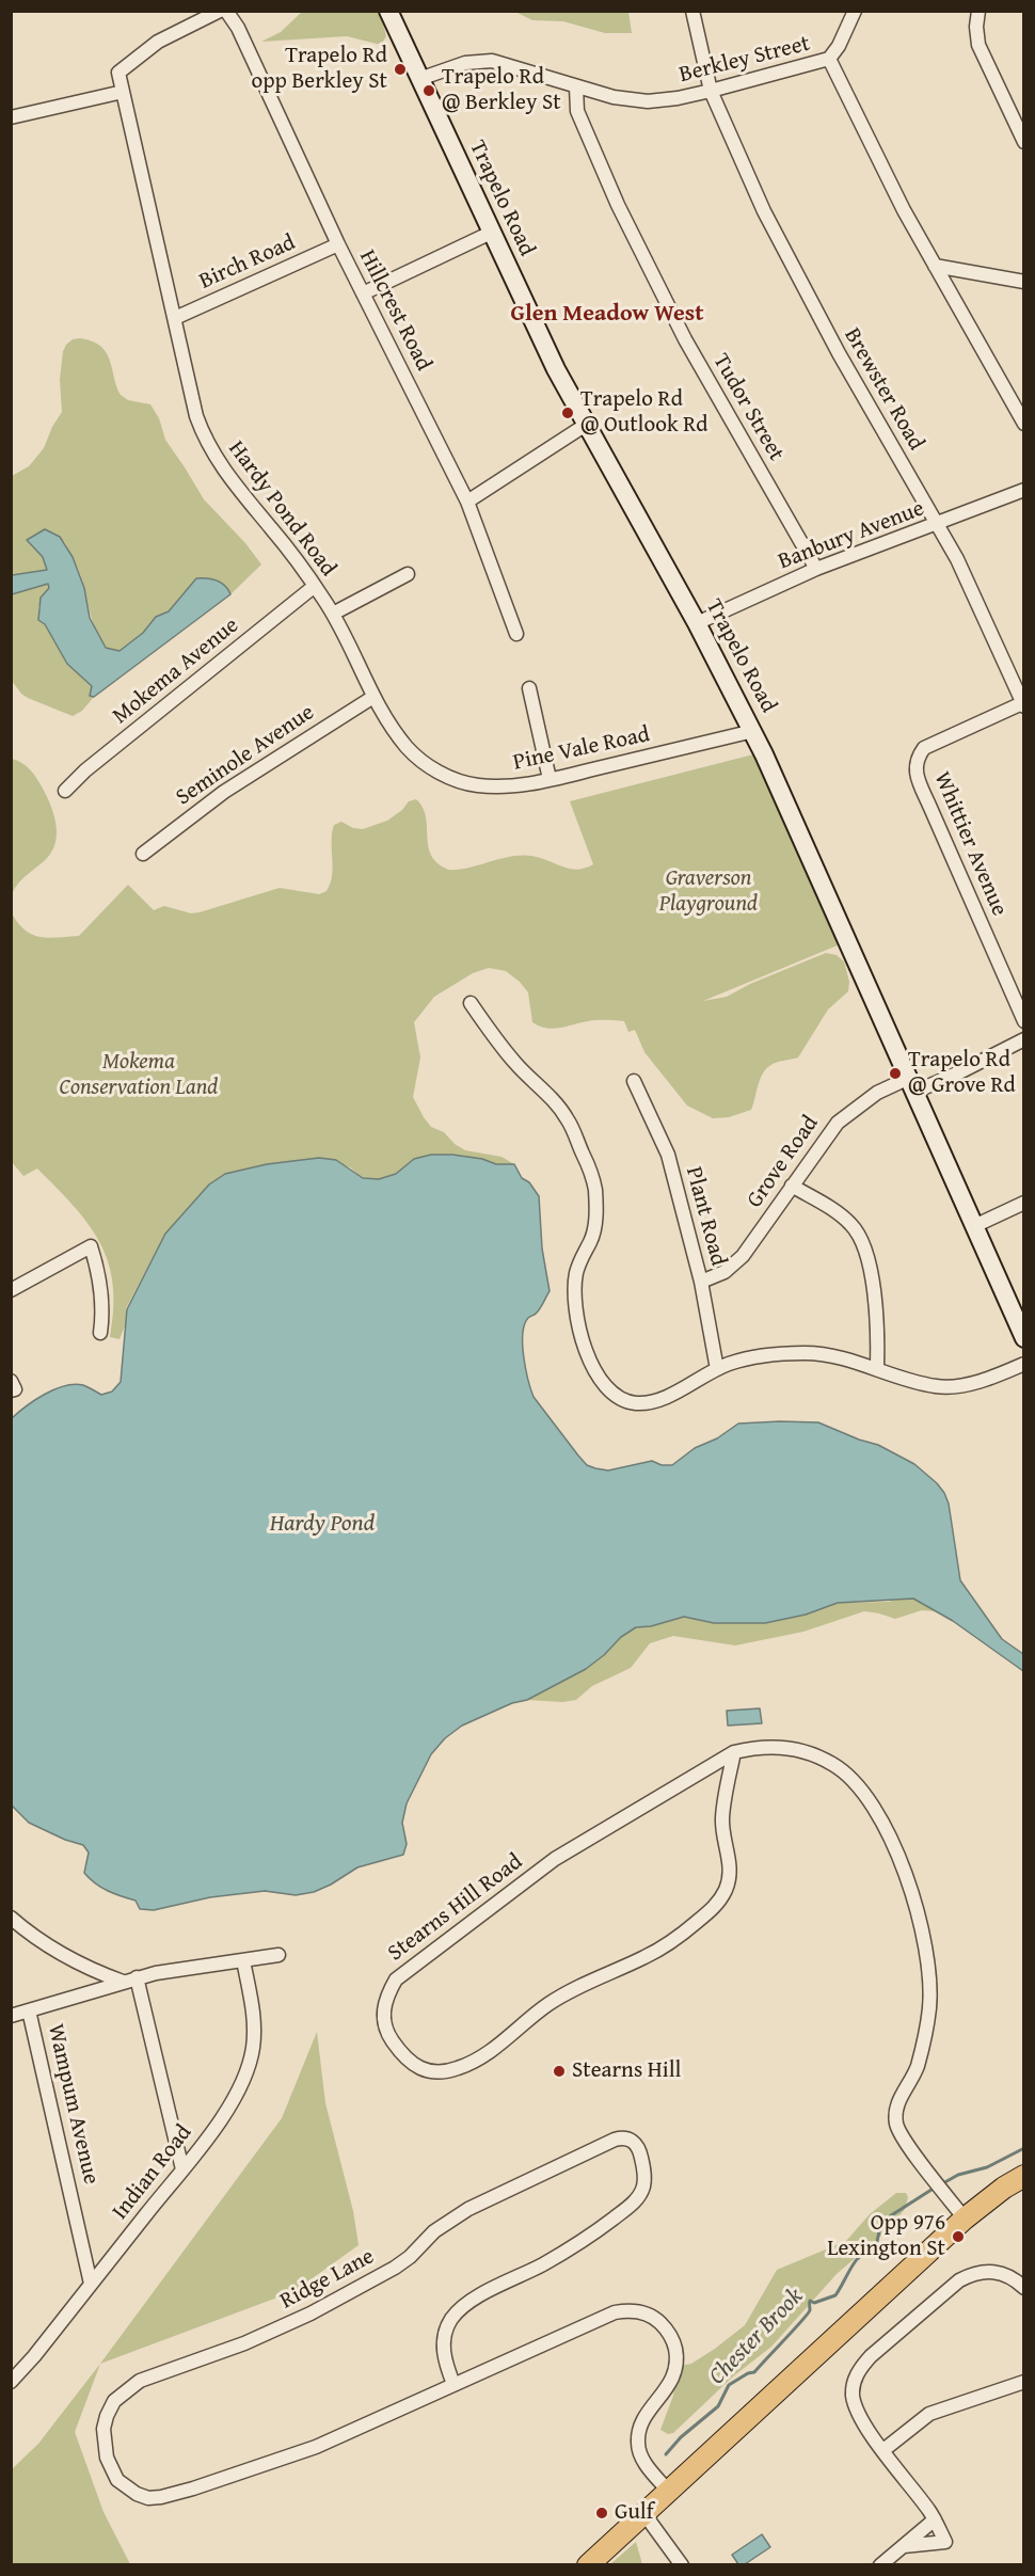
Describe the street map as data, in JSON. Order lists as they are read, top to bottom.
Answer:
{
  "streets": {
    "main road": ["Trapelo Road"],
    "street": [
      "Berkley Street",
      "Birch Road",
      "Hillcrest Road",
      "Brewster Road",
      "Tudor Street",
      "Hardy Pond Road",
      "Banbury Avenue",
      "Mokema Avenue",
      "Pine Vale Road",
      "Seminole Avenue",
      "Whittier Avenue",
      "Grove Road",
      "Plant Road",
      "Stearns Hill Road",
      "Wampum Avenue",
      "Indian Road",
      "Ridge Lane"
    ]
  },
  "crossings": [
    ["Berkley Street", "Trapelo Road"],
    ["Berkley Street", "Brewster Road"],
    ["Berkley Street", "Tudor Street"],
    ["Trapelo Road", "Banbury Avenue"],
    ["Trapelo Road", "Pine Vale Road"],
    ["Trapelo Road", "Grove Road"],
    ["Birch Road", "Hillcrest Road"],
    ["Birch Road", "Hardy Pond Road"],
    ["Brewster Road", "Banbury Avenue"],
    ["Brewster Road", "Whittier Avenue"],
    ["Tudor Street", "Banbury Avenue"],
    ["Hardy Pond Road", "Mokema Avenue"],
    ["Hardy Pond Road", "Pine Vale Road"],
    ["Hardy Pond Road", "Seminole Avenue"],
    ["Grove Road", "Plant Road"],
    ["Wampum Avenue", "Indian Road"]
  ],
  "districts": ["Glen Meadow West"],
  "water": ["Hardy Pond", "Chester Brook"],
  "parks": ["Graverson Playground", "Mokema Conservation Land"],
  "places": [
    "Trapelo Rd opp Berkley St",
    "Trapelo Rd @ Berkley St",
    "Trapelo Rd @ Outlook Rd",
    "Trapelo Rd @ Grove Rd",
    "Stearns Hill",
    "Opp 976 Lexington St",
    "Gulf"
  ]
}
